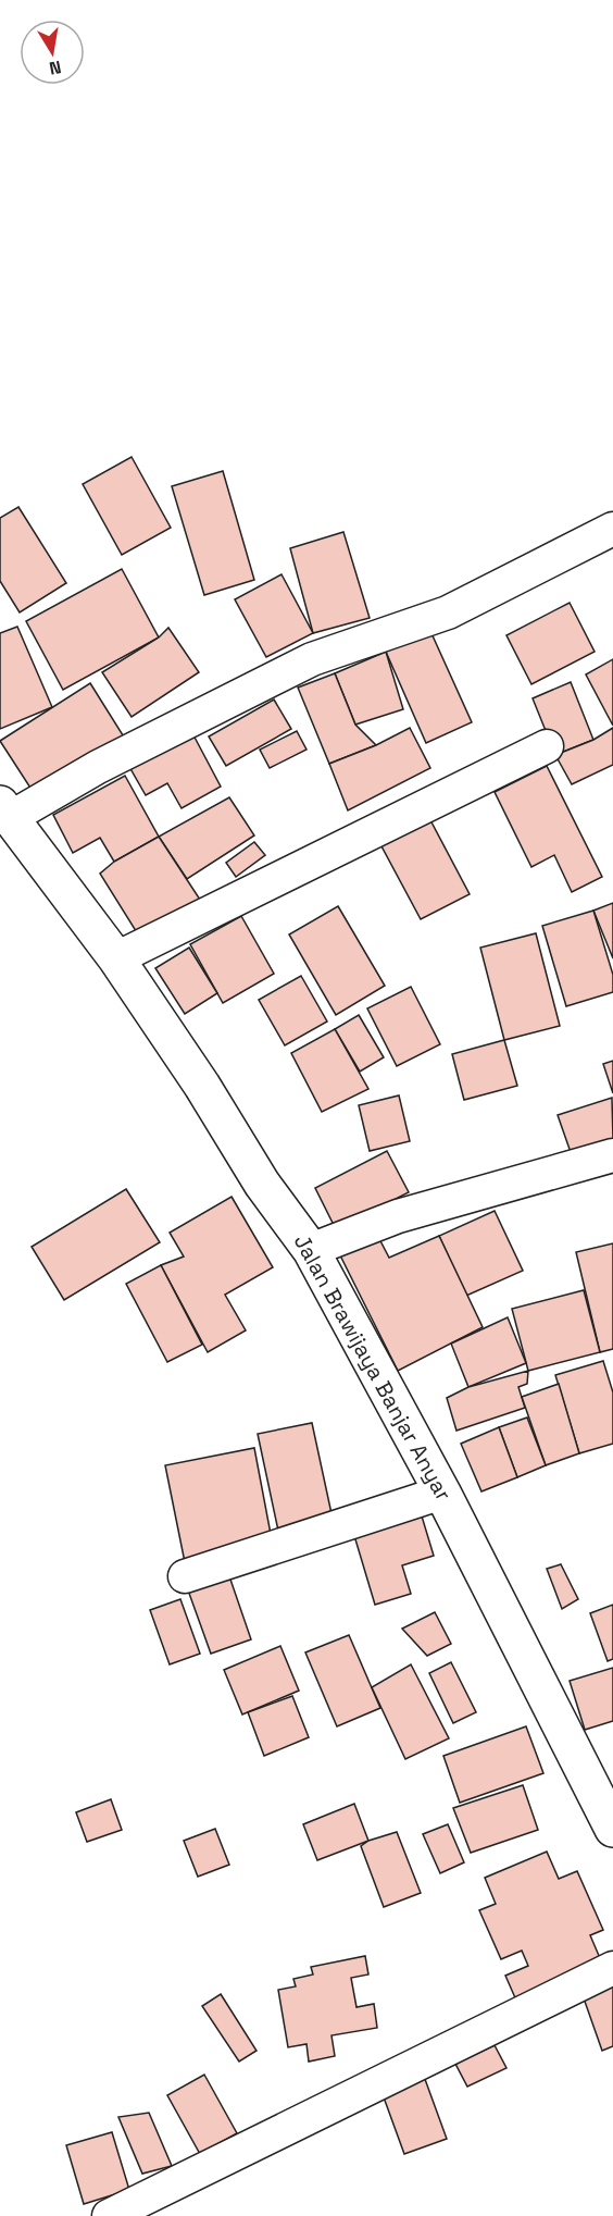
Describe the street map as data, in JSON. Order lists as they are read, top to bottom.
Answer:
{
  "streets": {
    "street": ["Jalan Brawijaya Banjar Anyar"]
  },
  "north": "bottom"
}
